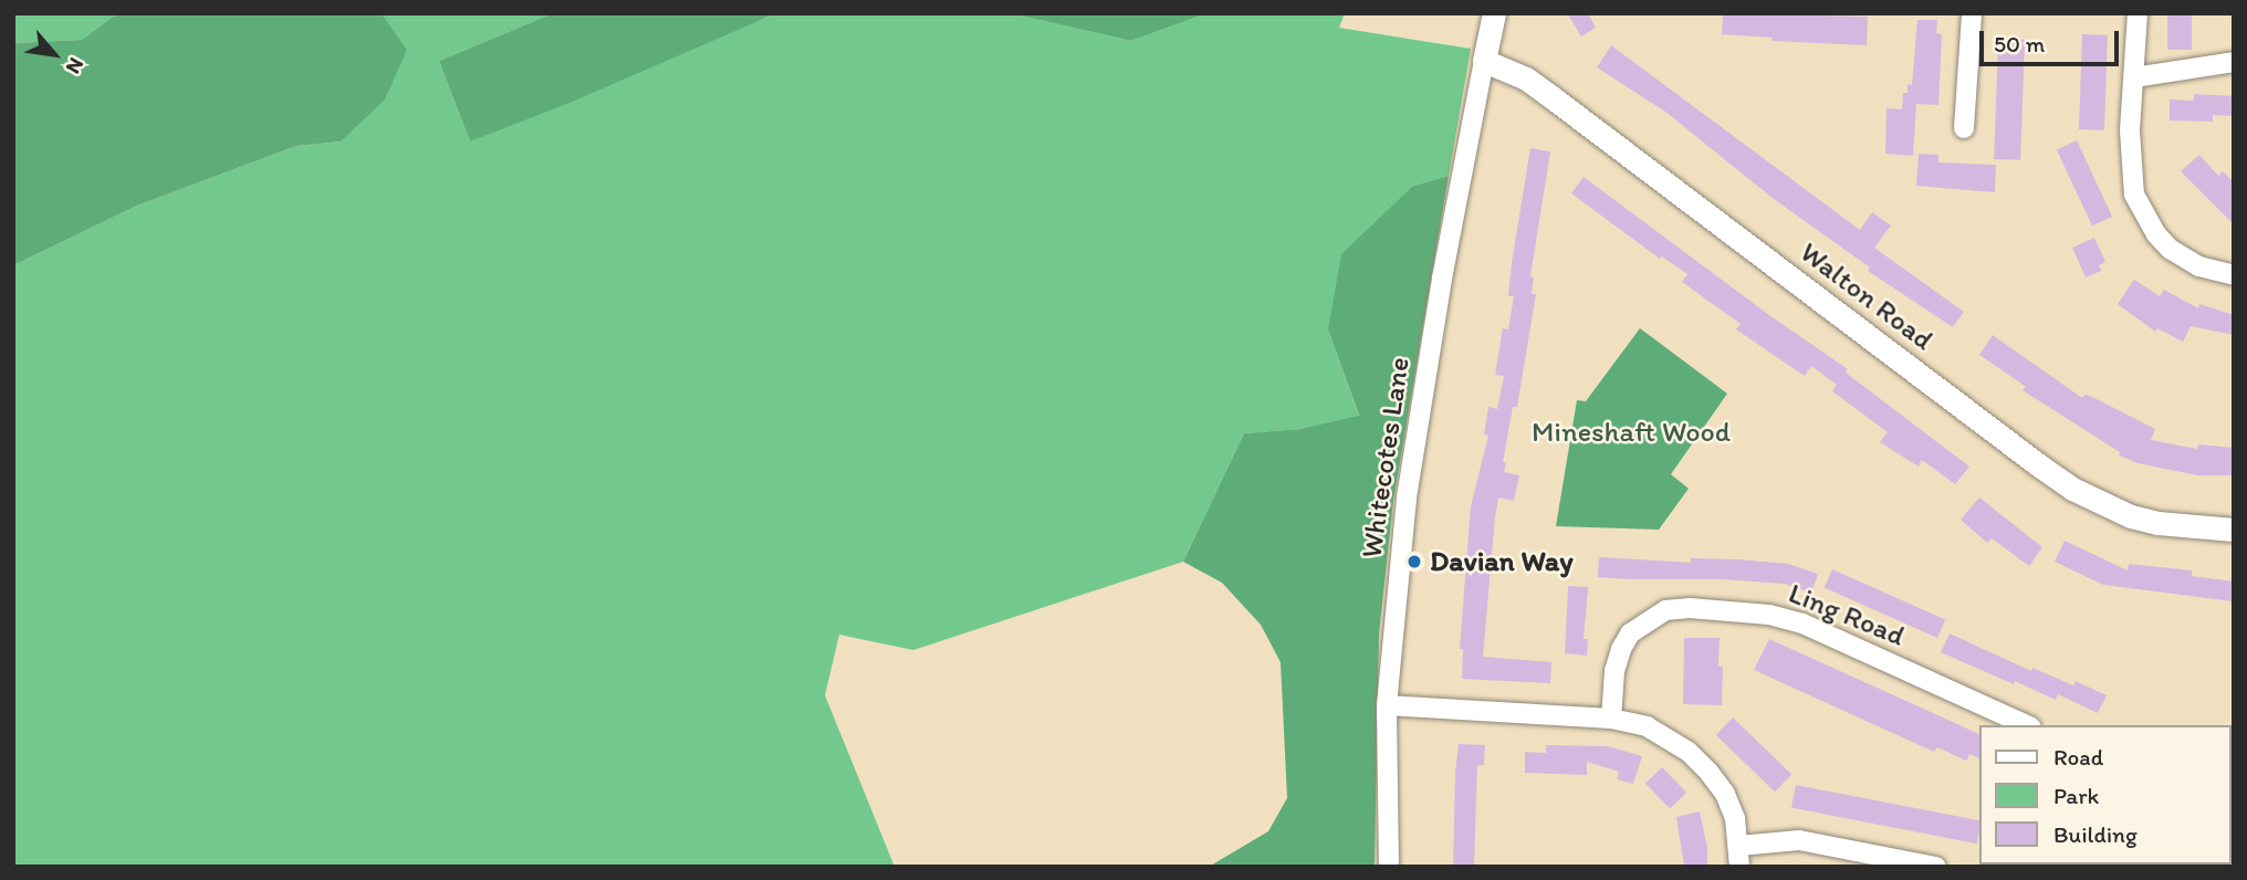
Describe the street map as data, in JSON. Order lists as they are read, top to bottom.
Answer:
{
  "streets": {
    "main road": ["Walton Road"],
    "street": ["Whitecotes Lane", "Ling Road"]
  },
  "crossings": [
    ["Walton Road", "Whitecotes Lane"]
  ],
  "parks": ["Mineshaft Wood"],
  "places": ["Davian Way"],
  "legend": ["Road", "Park", "Building"],
  "scale_bar": "50 m",
  "north": "bottom right"
}
